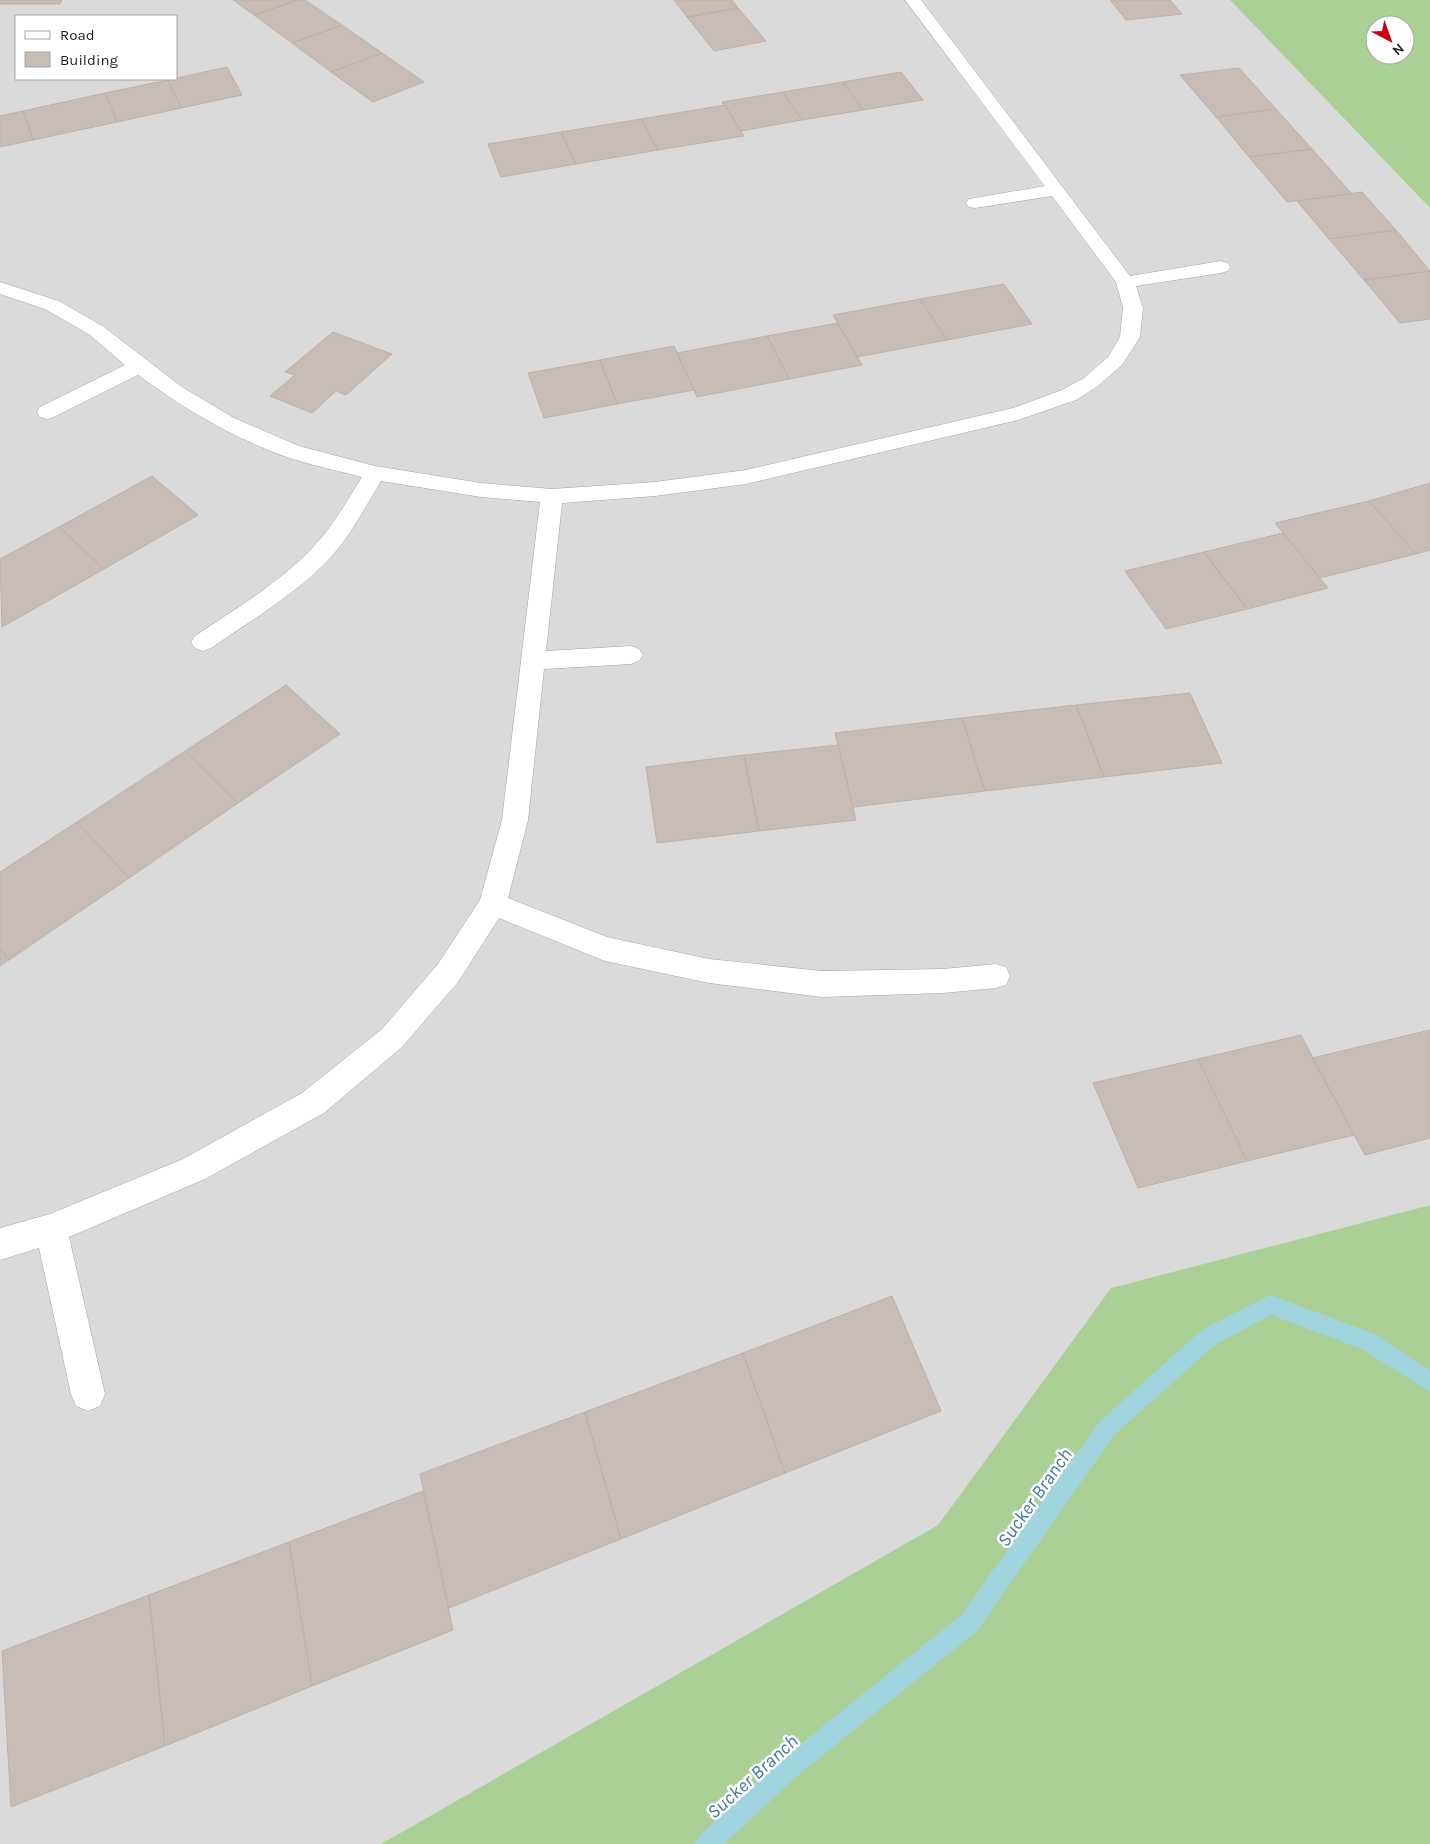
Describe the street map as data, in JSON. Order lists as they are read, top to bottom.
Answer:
{
  "water": ["Sucker Branch"],
  "legend": ["Road", "Building"],
  "north": "bottom right"
}
